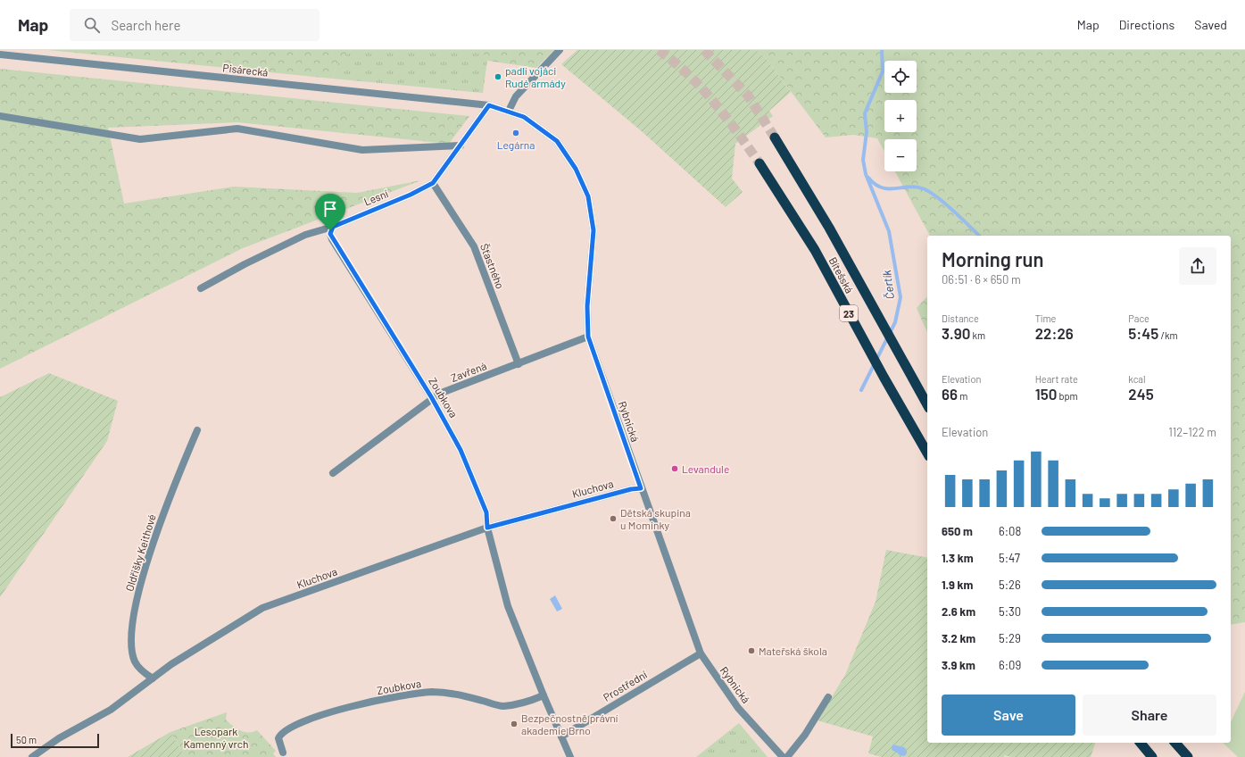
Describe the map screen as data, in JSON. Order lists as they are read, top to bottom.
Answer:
{
  "streets": {
    "highway": ["Bítešská", "23"],
    "street": [
      "Pisárecká",
      "Lesní",
      "Šťastného",
      "Zavřená",
      "Zoubkova",
      "Rybnická",
      "Kluchova",
      "Oldřišky Keithové",
      "Prostřední"
    ]
  },
  "crossings": [
    ["Pisárecká", "Lesní"],
    ["Pisárecká", "Rybnická"],
    ["Lesní", "Šťastného"],
    ["Lesní", "Zoubkova"],
    ["Lesní", "Rybnická"],
    ["Šťastného", "Zavřená"],
    ["Zavřená", "Zoubkova"],
    ["Zavřená", "Rybnická"],
    ["Zoubkova", "Kluchova"],
    ["Zoubkova", "Prostřední"],
    ["Rybnická", "Kluchova"],
    ["Rybnická", "Prostřední"],
    ["Kluchova", "Oldřišky Keithové"]
  ],
  "water": ["Čertík"],
  "parks": ["Lesopark Kamenný vrch"],
  "places": [
    "padlí vojáci Rudé armády",
    "Legárna",
    "Levandule",
    "Dětská skupina u Mominky",
    "Mateřská škola",
    "Bezpečnostně právní akademie Brno"
  ],
  "scale_bar": "50 m",
  "page": {
    "header": "Map",
    "search": "Search here",
    "nav": ["Map", "Directions", "Saved"],
    "map_buttons": ["+", "−"],
    "heading": ["Morning run", "06:51 · 6 × 650 m"],
    "stats": [
      ["Distance", "3.90 km"],
      ["Time", "22:26"],
      ["Pace", "5:45 /km"],
      ["Elevation", "66 m"],
      ["Heart rate", "150 bpm"],
      ["kcal", "245"]
    ],
    "chart": ["Elevation", "112–122 m"],
    "list": [
      {
        "name": "650 m",
        "note": "6:08"
      },
      {
        "name": "1.3 km",
        "note": "5:47"
      },
      {
        "name": "1.9 km",
        "note": "5:26"
      },
      {
        "name": "2.6 km",
        "note": "5:30"
      },
      {
        "name": "3.2 km",
        "note": "5:29"
      },
      {
        "name": "3.9 km",
        "note": "6:09"
      }
    ],
    "buttons": ["Save", "Share"],
    "scale": "50 m"
  }
}
